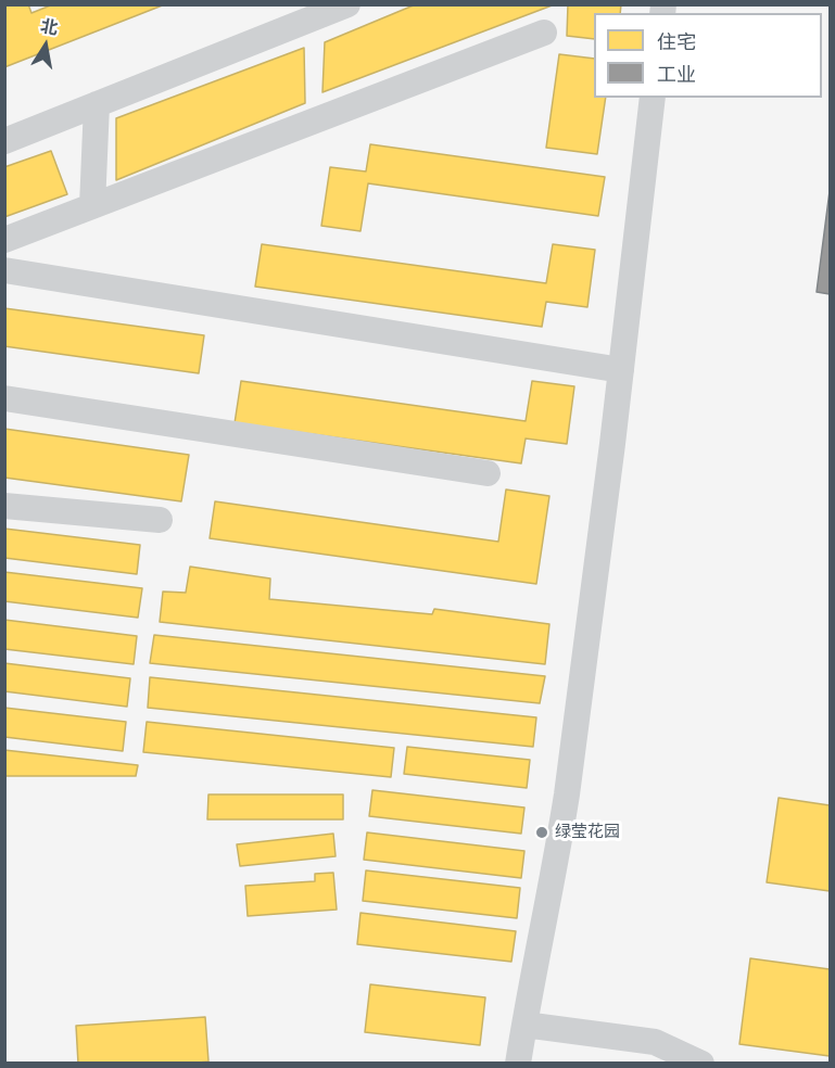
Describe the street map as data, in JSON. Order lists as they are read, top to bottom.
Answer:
{
  "places": ["绿莹花园"],
  "legend": ["住宅", "工业"],
  "north": "top"
}
